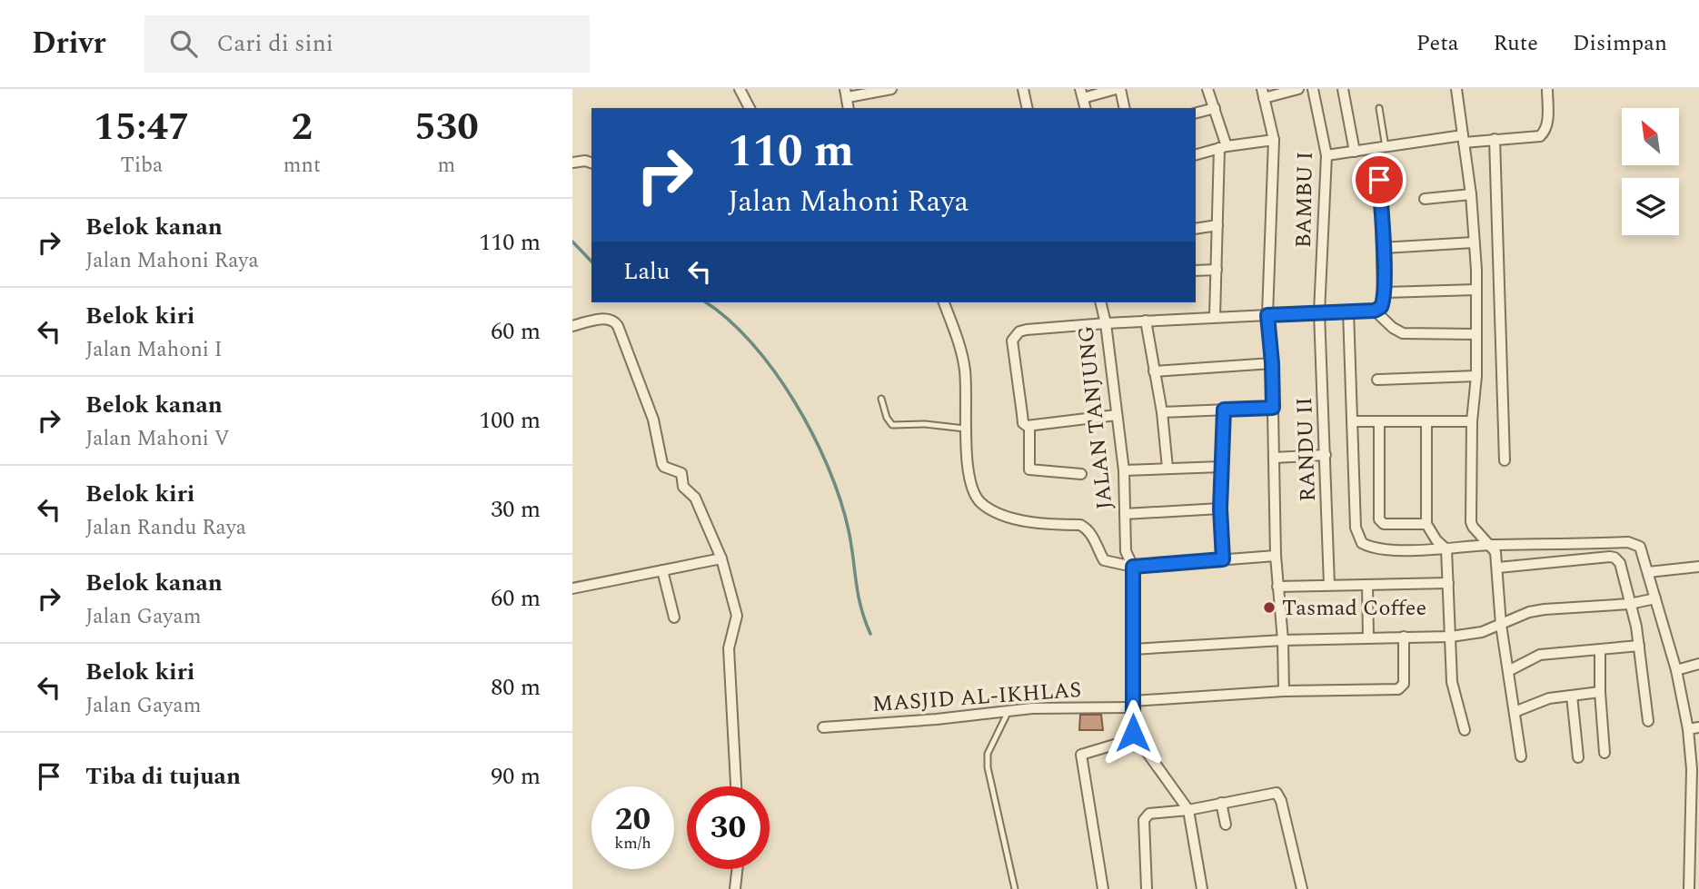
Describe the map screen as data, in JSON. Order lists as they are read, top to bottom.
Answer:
{
  "streets": {
    "street": [
      "BAMBU I",
      "JALAN TANJUNG",
      "RANDU II",
      "MASJID AL-IKHLAS"
    ]
  },
  "crossings": [
    ["BAMBU I", "RANDU II"],
    ["JALAN TANJUNG", "MASJID AL-IKHLAS"]
  ],
  "places": ["Tasmad Coffee"],
  "north": "top left",
  "page": {
    "header": "Drivr",
    "search": "Cari di sini",
    "nav": ["Peta", "Rute", "Disimpan"],
    "eta": [
      "15:47",
      "Tiba",
      "2",
      "mnt",
      "530",
      "m"
    ],
    "turn": ["110 m", "Jalan Mahoni Raya"],
    "list": [
      {
        "name": "Belok kanan",
        "note": "Jalan Mahoni Raya",
        "value": "110 m"
      },
      {
        "name": "Belok kiri",
        "note": "Jalan Mahoni I",
        "value": "60 m"
      },
      {
        "name": "Belok kanan",
        "note": "Jalan Mahoni V",
        "value": "100 m"
      },
      {
        "name": "Belok kiri",
        "note": "Jalan Randu Raya",
        "value": "30 m"
      },
      {
        "name": "Belok kanan",
        "note": "Jalan Gayam",
        "value": "60 m"
      },
      {
        "name": "Belok kiri",
        "note": "Jalan Gayam",
        "value": "80 m"
      },
      {
        "name": "Tiba di tujuan",
        "value": "90 m"
      }
    ],
    "then": "Lalu",
    "speed": "20 km/h",
    "limit": "30"
  }
}
